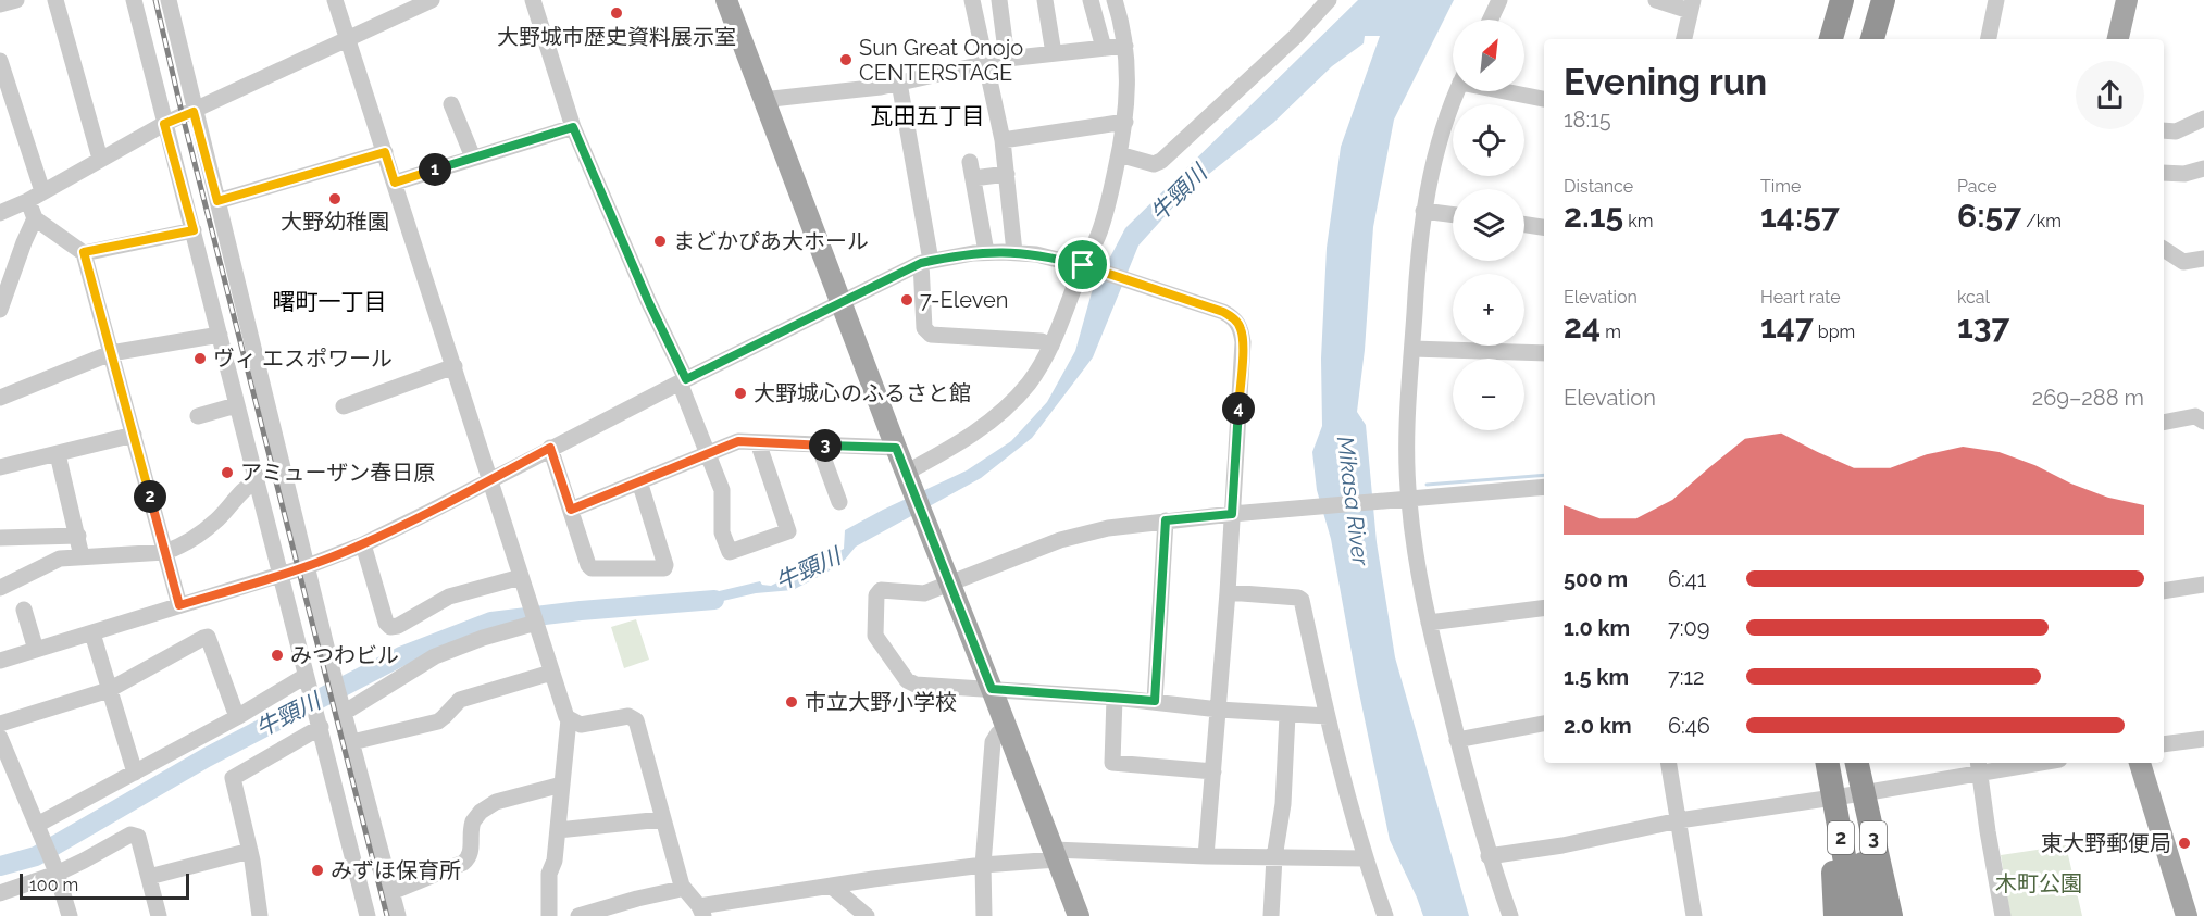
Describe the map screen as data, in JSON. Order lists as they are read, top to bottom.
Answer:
{
  "streets": {
    "highway": ["2", "3"]
  },
  "districts": ["瓦田五丁目", "曙町一丁目"],
  "water": ["牛頸川", "Mikasa River"],
  "parks": ["木町公園"],
  "places": [
    "大野城市歴史資料展示室",
    "Sun Great Onojo CENTERSTAGE",
    "大野幼稚園",
    "まどかぴあ大ホール",
    "7-Eleven",
    "ヴィ エスポワール",
    "大野城心のふるさと館",
    "アミューザン春日原",
    "みつわビル",
    "市立大野小学校",
    "東大野郵便局",
    "みずほ保育所"
  ],
  "scale_bar": "100 m",
  "north": "top right",
  "page": {
    "map_buttons": ["+", "−"],
    "heading": ["Evening run", "18:15"],
    "stats": [
      ["Distance", "2.15 km"],
      ["Time", "14:57"],
      ["Pace", "6:57 /km"],
      ["Elevation", "24 m"],
      ["Heart rate", "147 bpm"],
      ["kcal", "137"]
    ],
    "pins": [
      "1",
      "4",
      "3",
      "2"
    ],
    "chart": ["Elevation", "269–288 m"],
    "list": [
      {
        "name": "500 m",
        "note": "6:41"
      },
      {
        "name": "1.0 km",
        "note": "7:09"
      },
      {
        "name": "1.5 km",
        "note": "7:12"
      },
      {
        "name": "2.0 km",
        "note": "6:46"
      }
    ],
    "scale": "100 m"
  }
}
